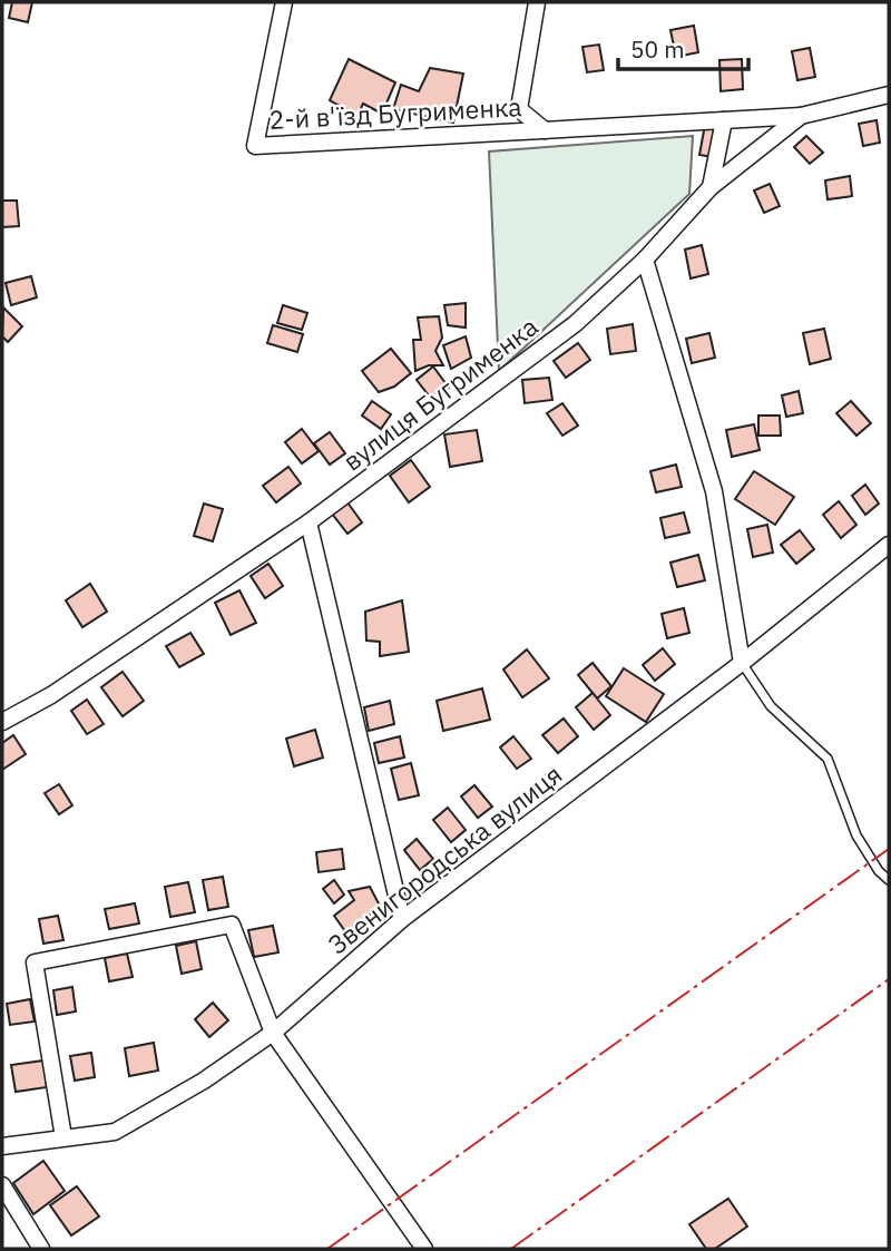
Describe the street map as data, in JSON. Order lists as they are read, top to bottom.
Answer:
{
  "streets": {
    "street": ["2-й в'їзд Бугрименка", "вулиця Бугрименка", "Звенигородська вулиця"]
  },
  "scale_bar": "50 m"
}
